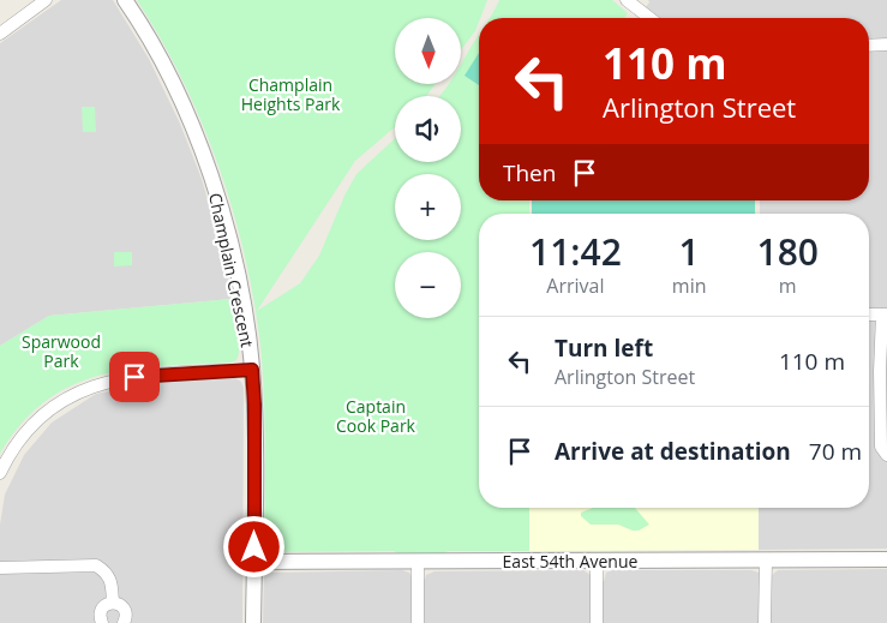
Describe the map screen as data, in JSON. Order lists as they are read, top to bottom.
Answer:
{
  "streets": {
    "street": ["Champlain Crescent", "East 54th Avenue"]
  },
  "crossings": [
    ["Champlain Crescent", "East 54th Avenue"]
  ],
  "parks": ["Champlain Heights Park", "Sparwood Park", "Captain Cook Park"],
  "north": "bottom",
  "page": {
    "map_buttons": ["+", "−"],
    "turn": ["110 m", "Arlington Street"],
    "then": "Then",
    "eta": [
      "11:42",
      "Arrival",
      "1",
      "min",
      "180",
      "m"
    ],
    "list": [
      {
        "name": "Turn left",
        "note": "Arlington Street",
        "value": "110 m"
      },
      {
        "name": "Arrive at destination",
        "value": "70 m"
      }
    ]
  }
}
